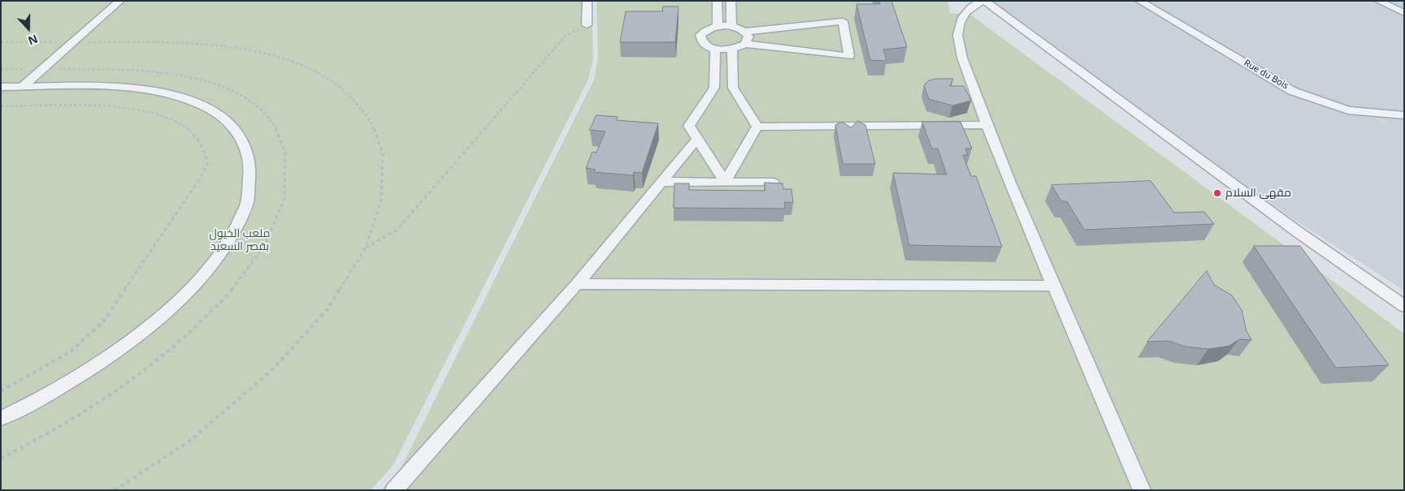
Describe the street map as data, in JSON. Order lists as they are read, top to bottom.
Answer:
{
  "streets": {
    "street": ["Rue du Bois"]
  },
  "parks": ["ملعب الخيول بقصر السعيد"],
  "places": ["مقهى السلام"],
  "north": "bottom"
}
